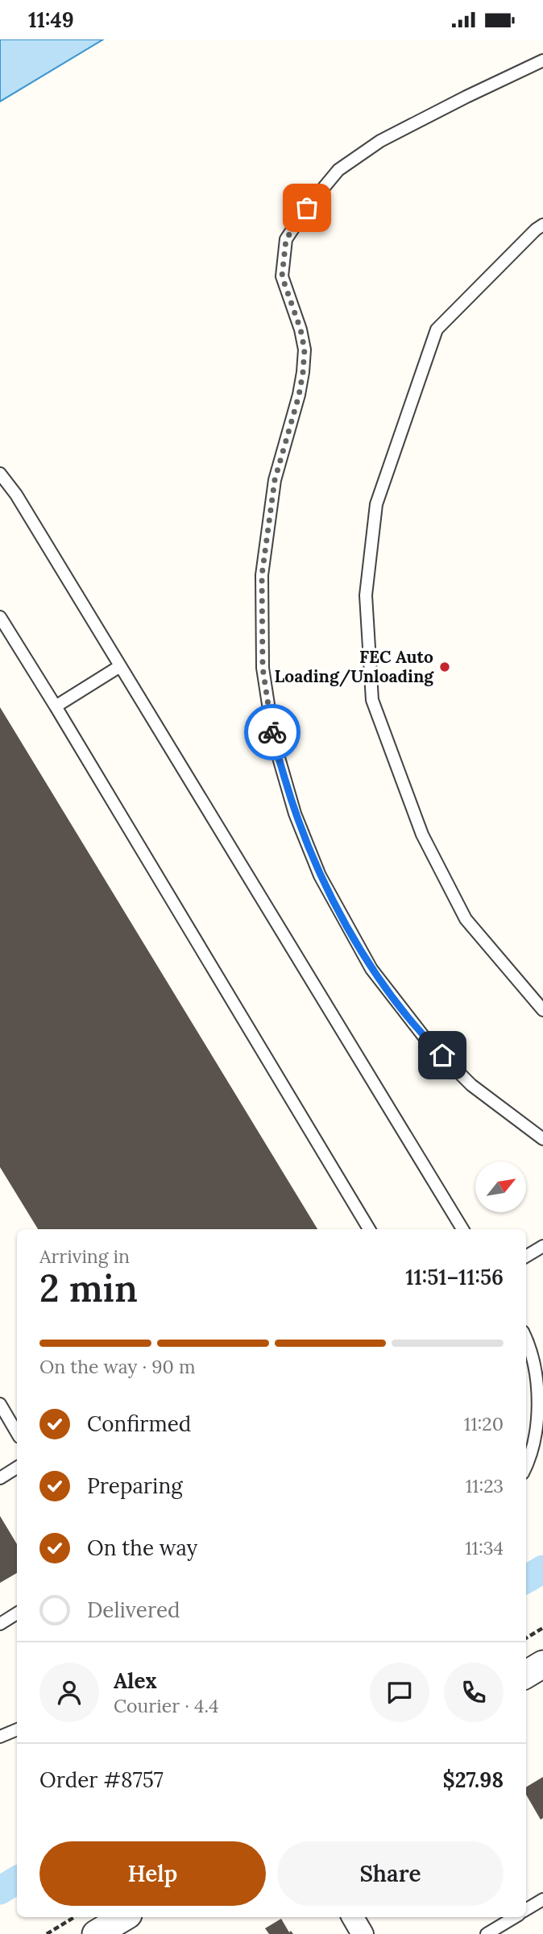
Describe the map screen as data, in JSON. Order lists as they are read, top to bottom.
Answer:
{
  "places": ["FEC Auto Loading/Unloading"],
  "north": "top right",
  "page": {
    "status": "11:49",
    "heading": ["2 min", "Arriving in", "11:51–11:56"],
    "panel": [
      "Alex",
      "Courier · 4.4",
      "Order #8757",
      "$27.98"
    ],
    "bar": "On the way · 90 m",
    "list": [
      ["Confirmed", "11:20"],
      ["Preparing", "11:23"],
      ["On the way", "11:34"],
      "Delivered"
    ],
    "buttons": ["Help", "Share"]
  }
}
